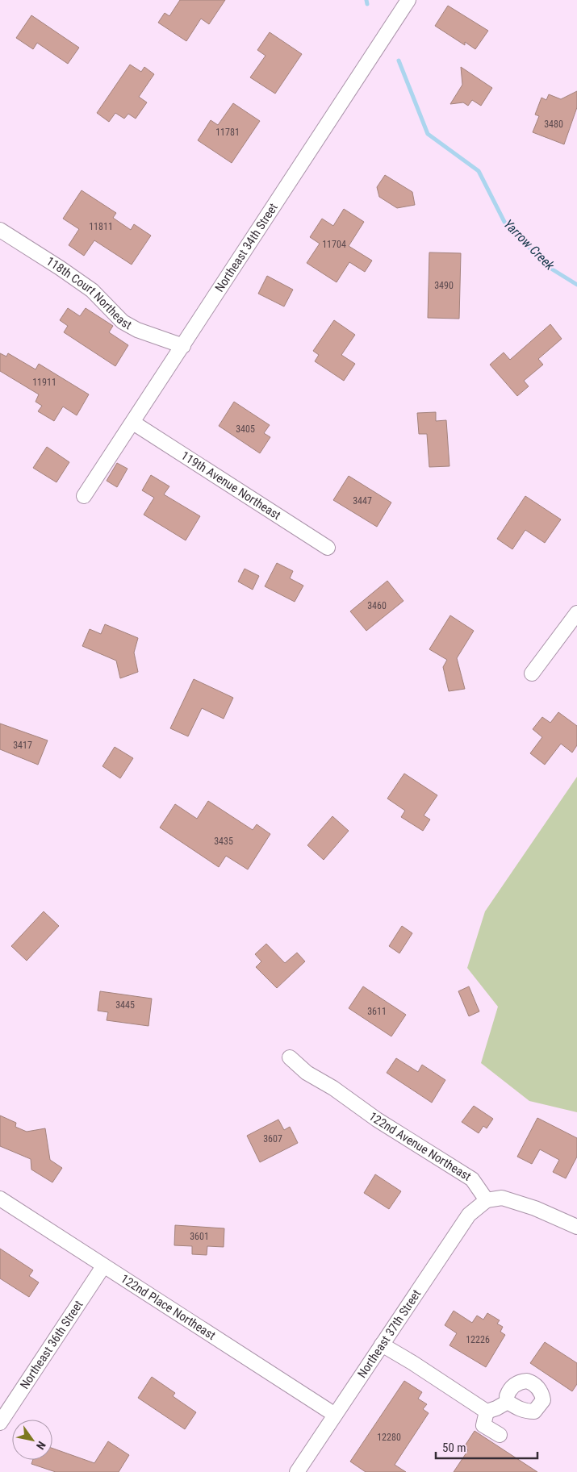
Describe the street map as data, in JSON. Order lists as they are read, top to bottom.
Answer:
{
  "streets": {
    "street": [
      "Northeast 34th Street",
      "118th Court Northeast",
      "119th Avenue Northeast",
      "122nd Avenue Northeast",
      "122nd Place Northeast",
      "Northeast 37th Street",
      "Northeast 36th Street"
    ]
  },
  "crossings": [
    ["Northeast 34th Street", "118th Court Northeast"],
    ["Northeast 34th Street", "119th Avenue Northeast"],
    ["122nd Avenue Northeast", "Northeast 37th Street"],
    ["122nd Place Northeast", "Northeast 37th Street"],
    ["122nd Place Northeast", "Northeast 36th Street"]
  ],
  "water": ["Yarrow Creek"],
  "house_numbers": [
    "3480",
    "11781",
    "11811",
    "11704",
    "3490",
    "11911",
    "3405",
    "3447",
    "3460",
    "3417",
    "3435",
    "3445",
    "3611",
    "3607",
    "3601",
    "12226",
    "12280"
  ],
  "scale_bar": "50 m",
  "north": "bottom right"
}
